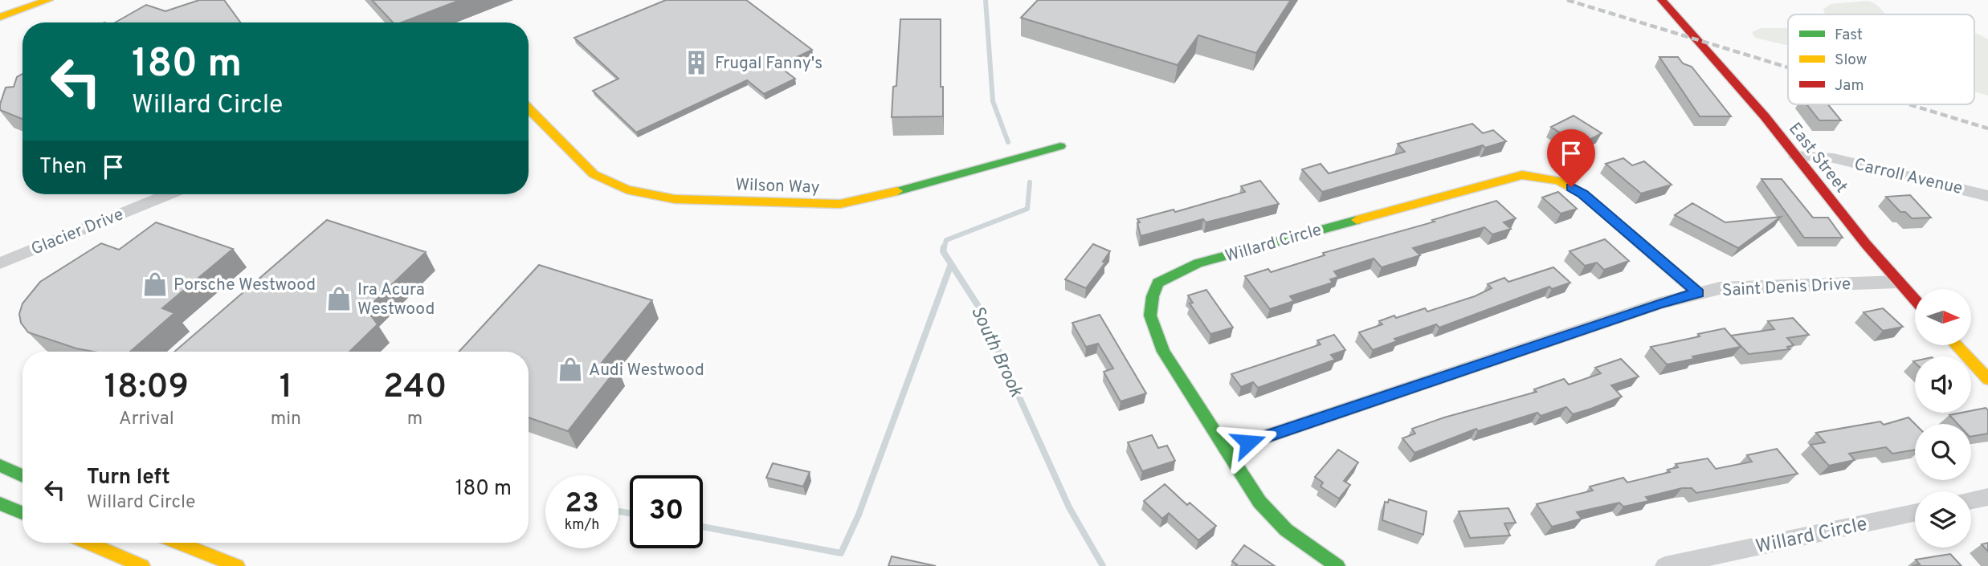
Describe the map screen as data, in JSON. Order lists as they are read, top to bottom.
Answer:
{
  "streets": {
    "street": [
      "East Street",
      "Carroll Avenue",
      "Wilson Way",
      "Glacier Drive",
      "Willard Circle",
      "Saint Denis Drive"
    ]
  },
  "crossings": [
    ["East Street", "Carroll Avenue"],
    ["East Street", "Saint Denis Drive"],
    ["Willard Circle", "Saint Denis Drive"]
  ],
  "water": ["South Brook"],
  "places": {
    "building": ["Frugal Fanny's"],
    "shop": ["Porsche Westwood", "Ira Acura Westwood", "Audi Westwood"]
  },
  "legend": ["Fast", "Slow", "Jam"],
  "north": "right",
  "page": {
    "turn": ["180 m", "Willard Circle"],
    "then": "Then",
    "eta": [
      "18:09",
      "Arrival",
      "1",
      "min",
      "240",
      "m"
    ],
    "list": [
      {
        "name": "Turn left",
        "note": "Willard Circle",
        "value": "180 m"
      }
    ],
    "speed": "23 km/h",
    "limit": "30"
  }
}
